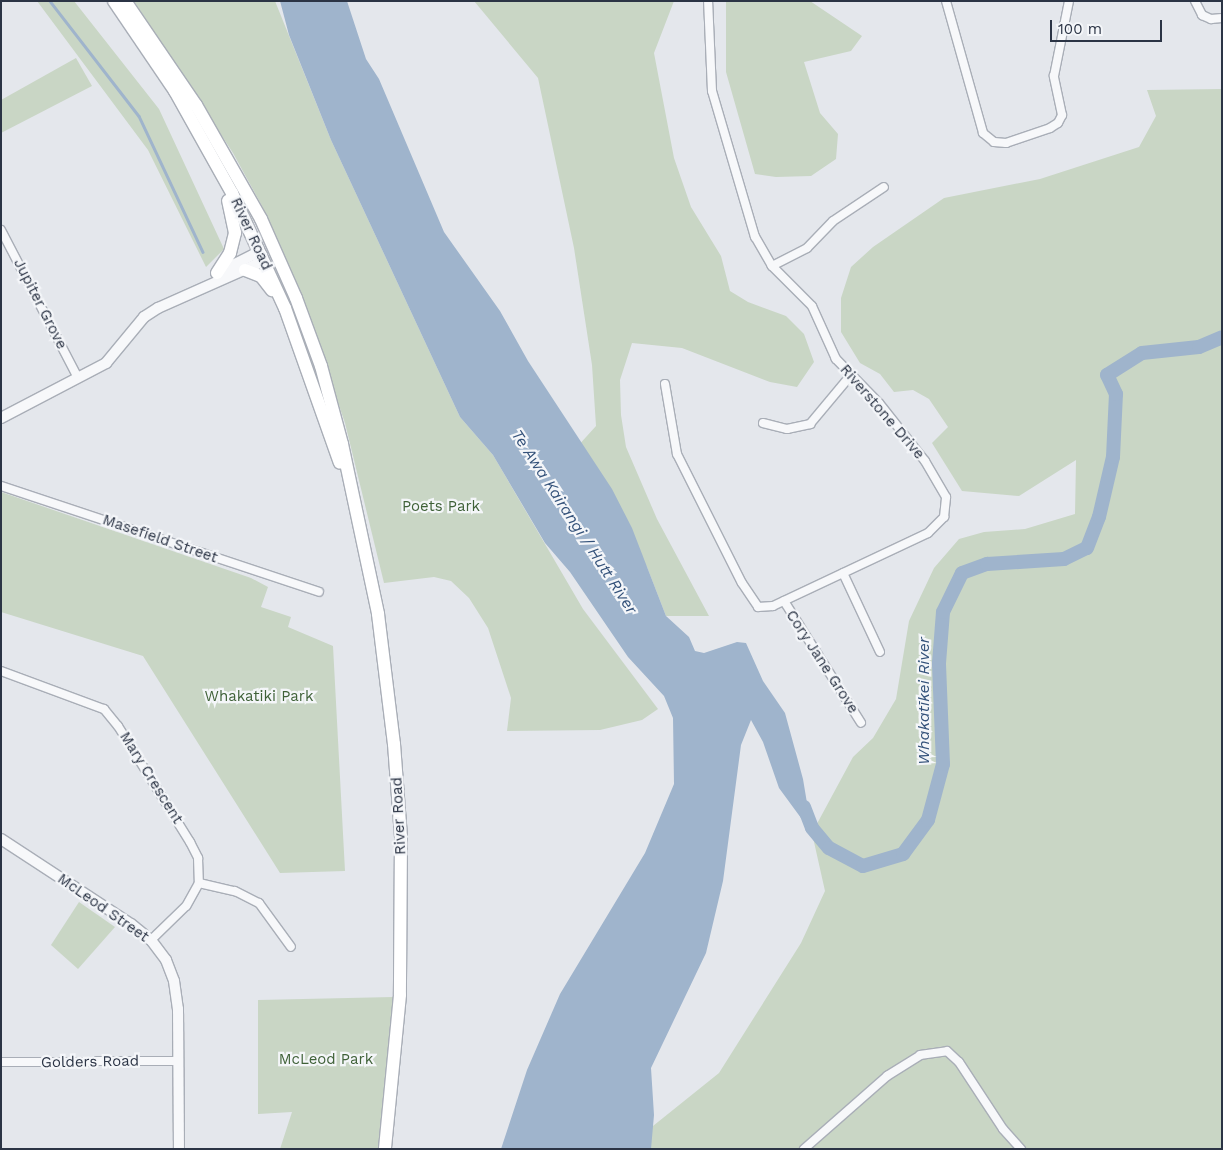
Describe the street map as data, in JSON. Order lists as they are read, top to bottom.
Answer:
{
  "streets": {
    "highway": ["River Road"],
    "street": [
      "Jupiter Grove",
      "Riverstone Drive",
      "Masefield Street",
      "Cory Jane Grove",
      "Mary Crescent",
      "McLeod Street",
      "Golders Road"
    ]
  },
  "crossings": [
    ["Riverstone Drive", "Cory Jane Grove"],
    ["McLeod Street", "Golders Road"]
  ],
  "water": ["Te Awa Kairangi / Hutt River", "Whakatīkei River"],
  "parks": ["Poets Park", "Whakatiki Park", "McLeod Park"],
  "scale_bar": "100 m"
}
